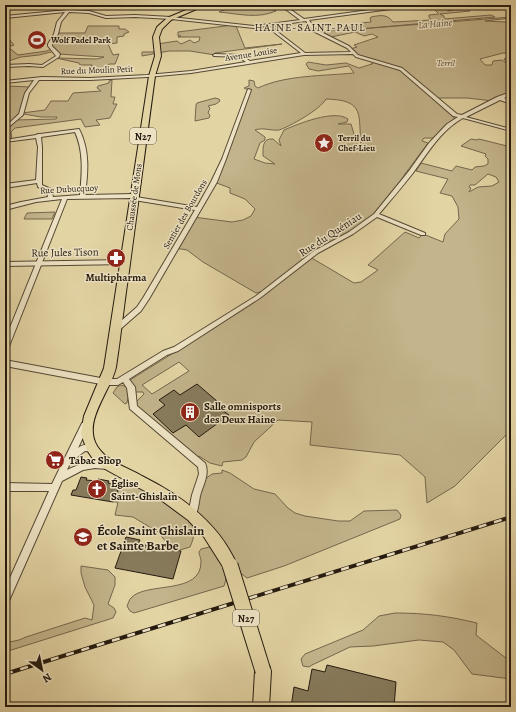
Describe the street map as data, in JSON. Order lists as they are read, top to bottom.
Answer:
{
  "streets": {
    "main road": ["N27", "Chaussée de Mons"],
    "street": [
      "Avenue Louise",
      "Rue du Moulin Petit",
      "Rue Dubucquoy",
      "Sentier des Bourdons",
      "Rue du Quéniau",
      "Rue Jules Tison"
    ]
  },
  "crossings": [
    ["Avenue Louise", "Rue du Moulin Petit"],
    ["Avenue Louise", "Chaussée de Mons"],
    ["Rue du Moulin Petit", "Chaussée de Mons"],
    ["Rue Dubucquoy", "Chaussée de Mons"],
    ["Rue Dubucquoy", "Sentier des Bourdons"],
    ["Chaussée de Mons", "Sentier des Bourdons"],
    ["Chaussée de Mons", "Rue du Quéniau"],
    ["Chaussée de Mons", "Rue Jules Tison"]
  ],
  "districts": ["HAINE-SAINT-PAUL"],
  "water": ["La Haine"],
  "parks": ["Terril"],
  "places": {
    "sports": ["Wolf Padel Park"],
    "place": ["Terril du Chef-Lieu"],
    "pharmacy": ["Multipharma"],
    "building": ["Salle omnisports des Deux Haine"],
    "supermarket": ["Tabac Shop"],
    "church": ["Église Saint-Ghislain"],
    "school or university": ["École Saint Ghislain et Sainte Barbe"]
  },
  "north": "bottom right"
}
